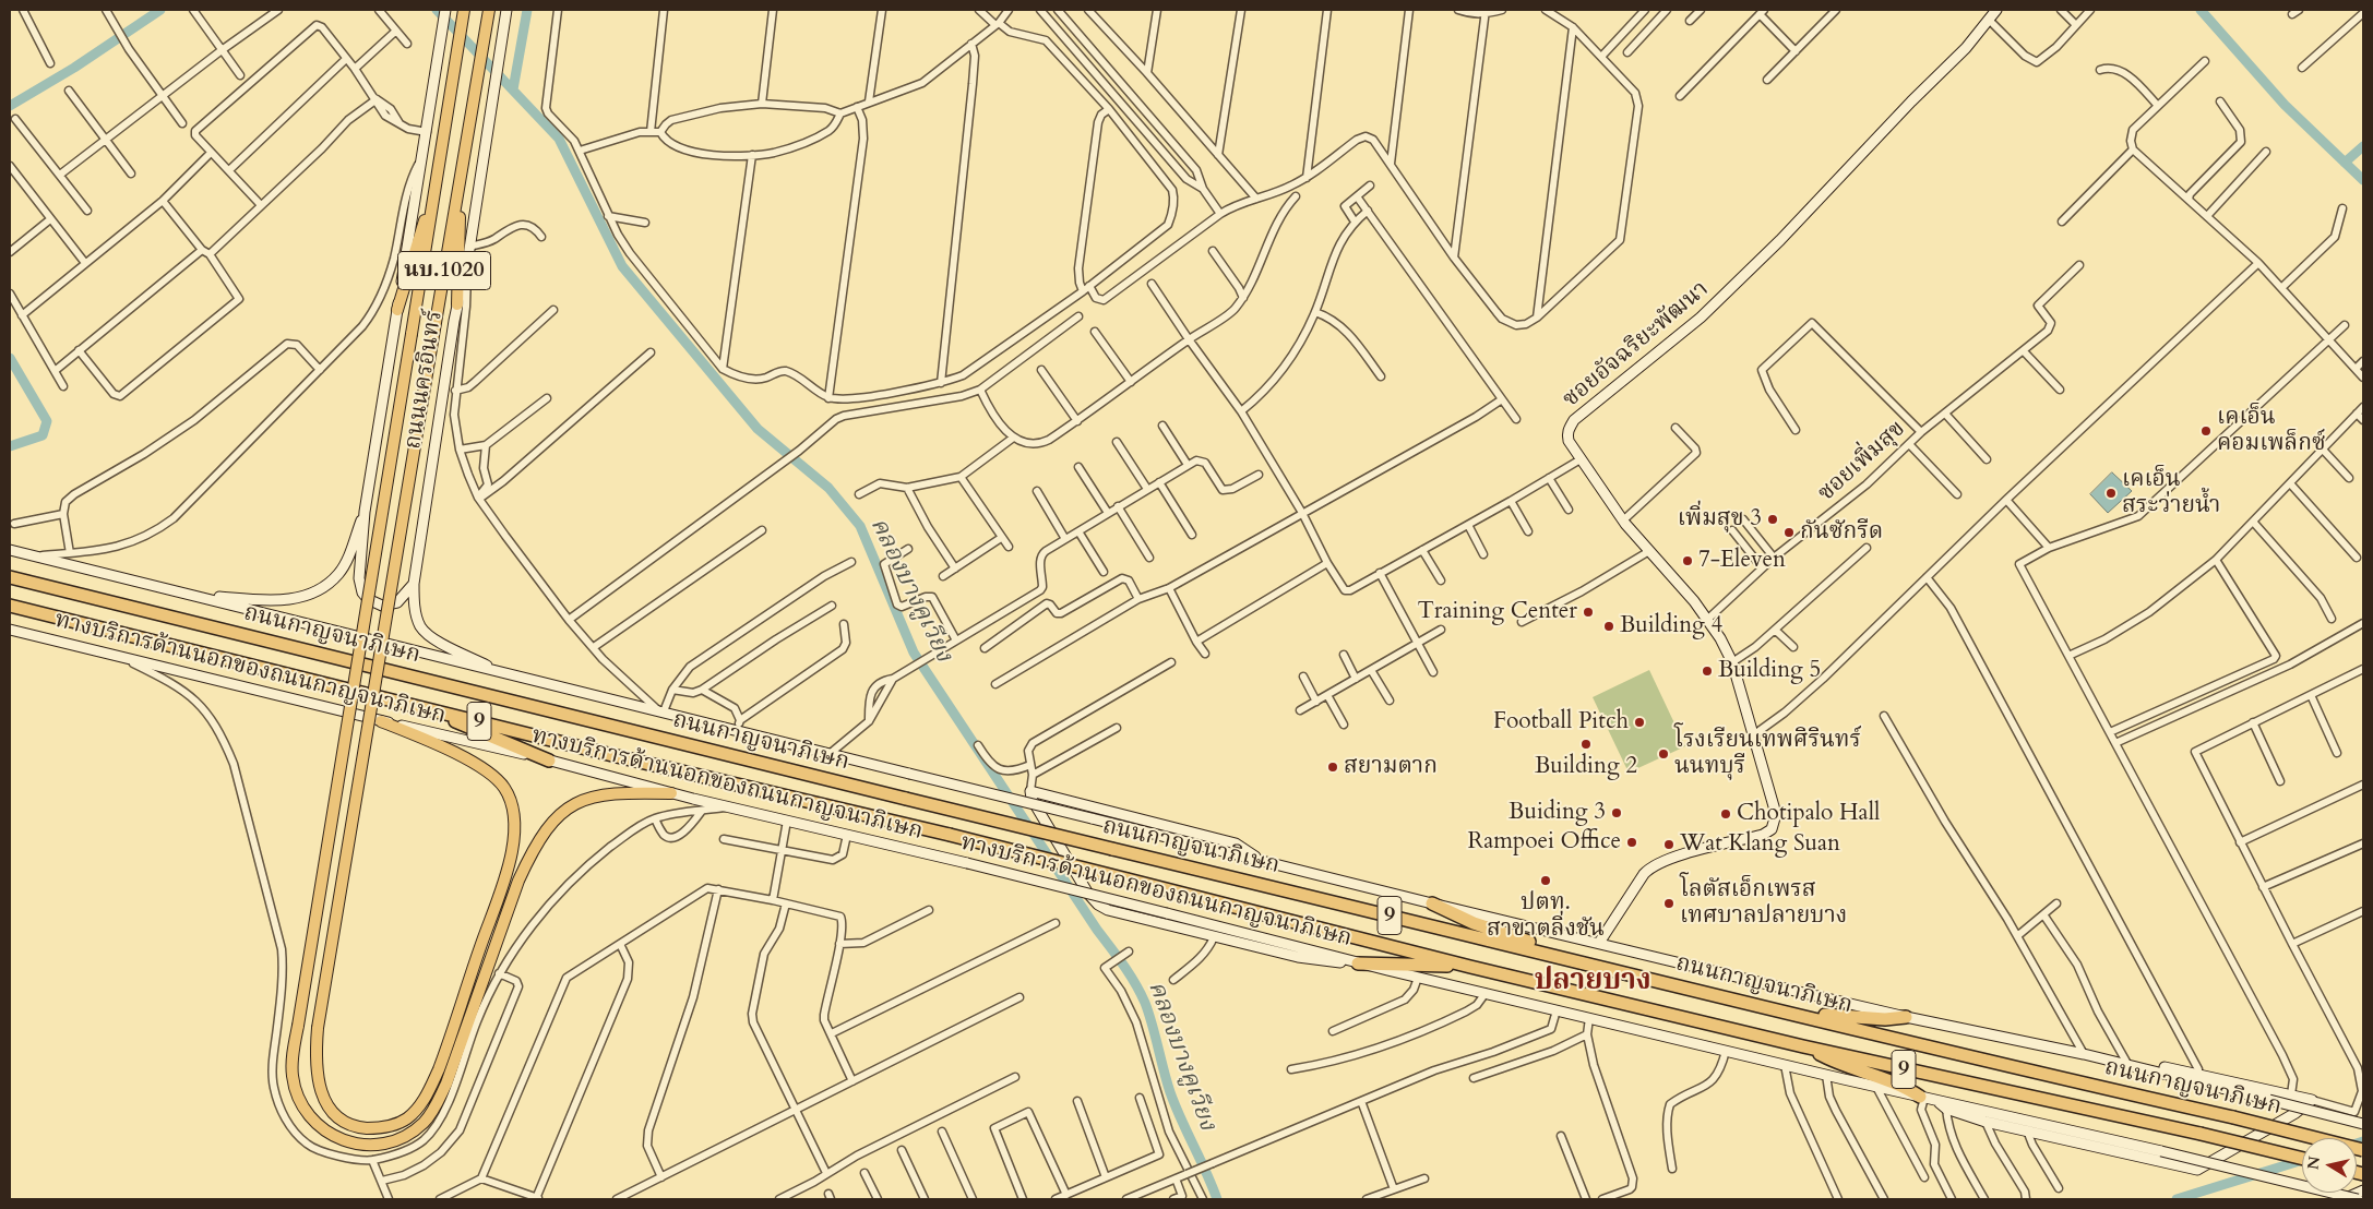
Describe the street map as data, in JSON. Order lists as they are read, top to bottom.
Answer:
{
  "streets": {
    "highway": ["ถนนกาญจนาภิเษก", "9"],
    "main road": [
      "นบ.1020",
      "ซอยอัจฉริยะพัฒนา",
      "ถนนนครอินทร์",
      "ทางบริการด้านนอกของถนนกาญจนาภิเษก"
    ],
    "street": ["ซอยเพิ่มสุข"]
  },
  "crossings": [
    ["นบ.1020", "ถนนนครอินทร์"],
    ["ซอยอัจฉริยะพัฒนา", "ซอยเพิ่มสุข"],
    ["ถนนนครอินทร์", "ทางบริการด้านนอกของถนนกาญจนาภิเษก"]
  ],
  "districts": ["ปลายบาง"],
  "water": ["คลองบางคูเวียง"],
  "places": [
    "เคเอ็น คอมเพล็กซ์",
    "เคเอ็น สระว่ายน้ำ",
    "เพิ่มสุข 3",
    "กันซักรีด",
    "7-Eleven",
    "Training Center",
    "Building 4",
    "Building 5",
    "Football Pitch",
    "Building 2",
    "โรงเรียนเทพศิรินทร์ นนทบุรี",
    "สยามตาก",
    "Buiding 3",
    "Chotipalo Hall",
    "Rampoei Office",
    "Wat Klang Suan",
    "ปตท. สาขาตลิ่งชัน",
    "โลตัสเอ็กเพรส เทศบาลปลายบาง"
  ],
  "north": "left"
}
